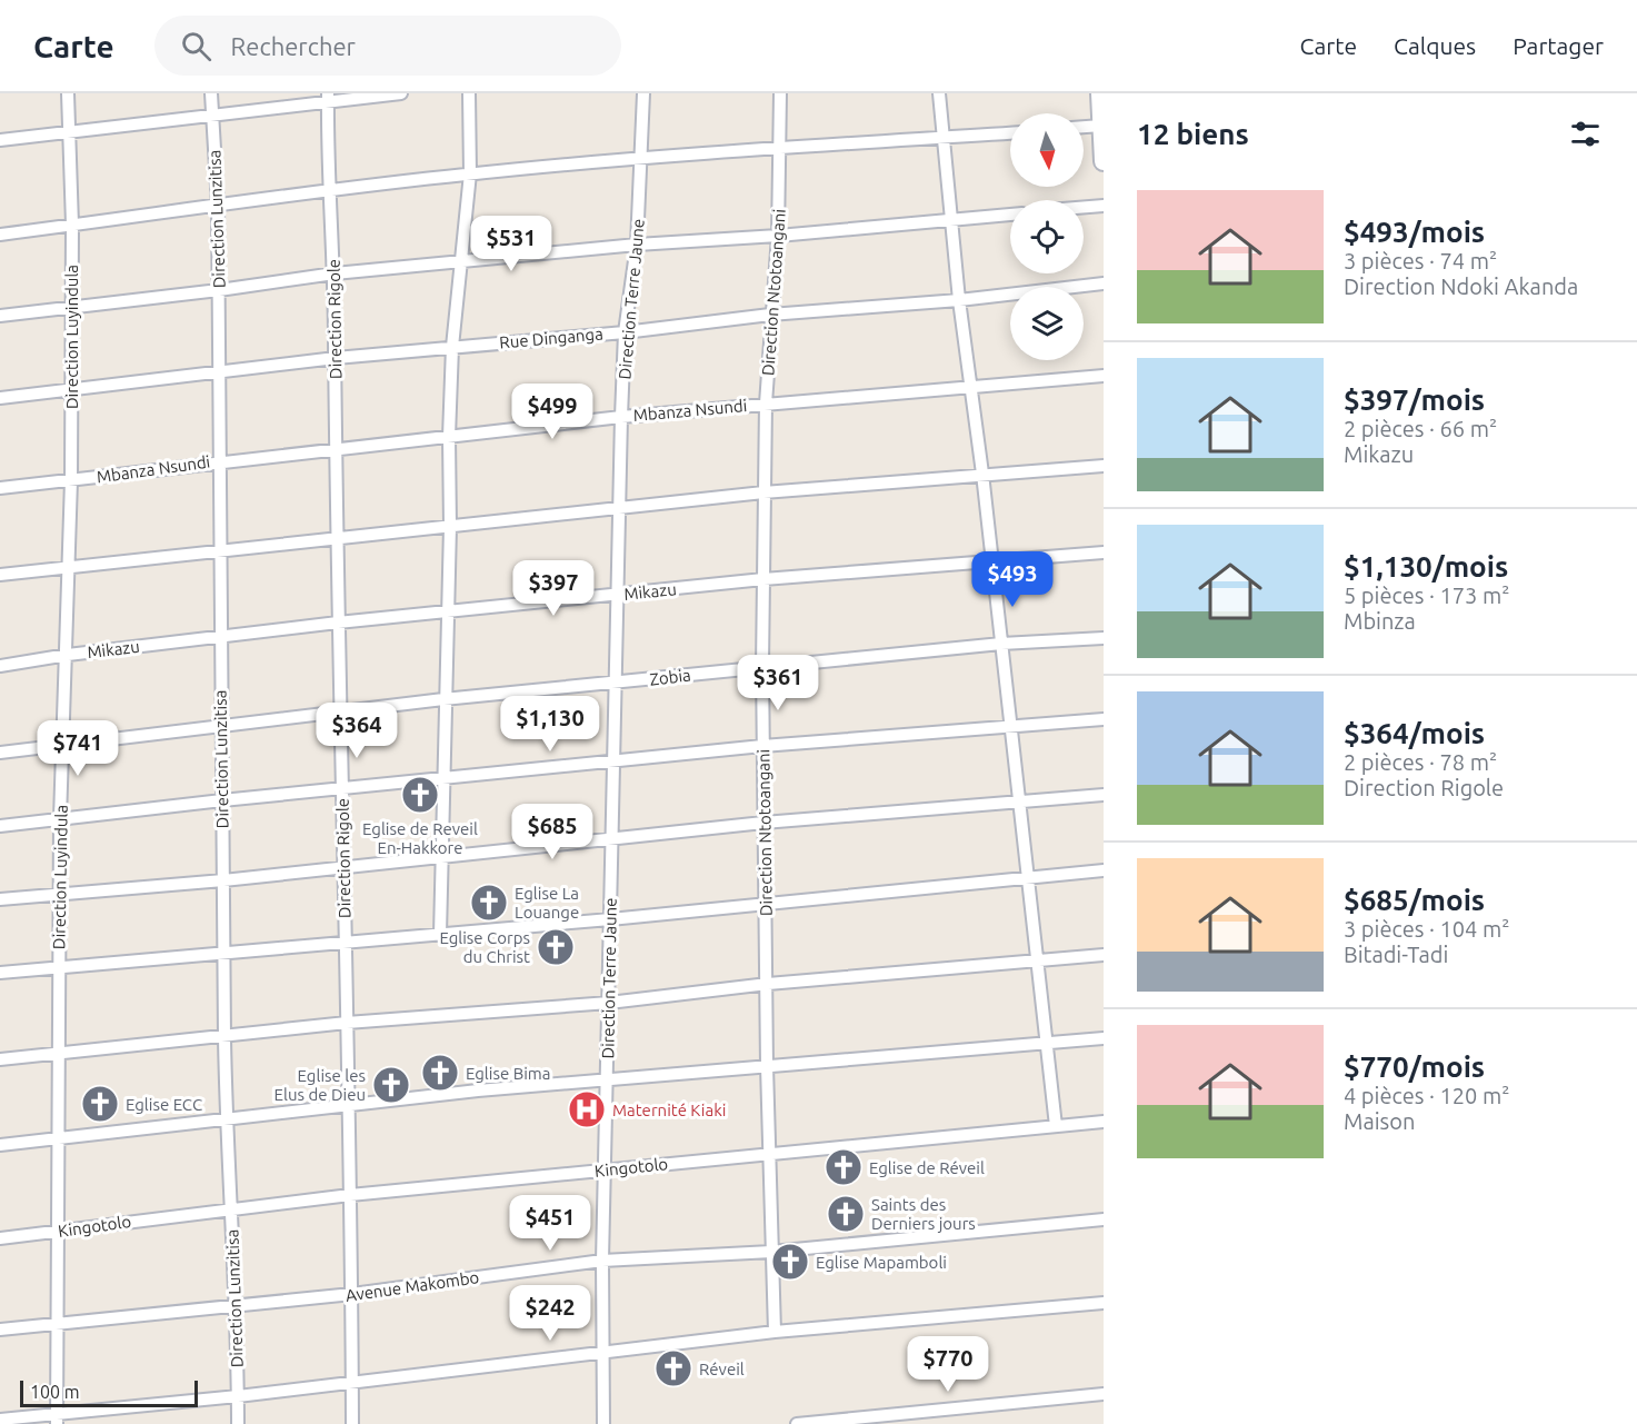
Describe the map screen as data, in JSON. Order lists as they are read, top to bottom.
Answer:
{
  "streets": {
    "street": [
      "Direction Lunzitisa",
      "Direction Ntotoangani",
      "Direction Terre Jaune",
      "Direction Rigole",
      "Direction Luyindula",
      "Rue Dinganga",
      "Mbanza Nsundi",
      "Mikazu",
      "Zobia",
      "Kingotolo",
      "Avenue Makombo"
    ]
  },
  "crossings": [
    ["Direction Lunzitisa", "Rue Dinganga"],
    ["Direction Lunzitisa", "Mbanza Nsundi"],
    ["Direction Lunzitisa", "Mikazu"],
    ["Direction Lunzitisa", "Zobia"],
    ["Direction Lunzitisa", "Kingotolo"],
    ["Direction Lunzitisa", "Avenue Makombo"],
    ["Direction Ntotoangani", "Rue Dinganga"],
    ["Direction Ntotoangani", "Mbanza Nsundi"],
    ["Direction Ntotoangani", "Mikazu"],
    ["Direction Ntotoangani", "Zobia"],
    ["Direction Ntotoangani", "Kingotolo"],
    ["Direction Ntotoangani", "Avenue Makombo"],
    ["Direction Terre Jaune", "Rue Dinganga"],
    ["Direction Terre Jaune", "Mbanza Nsundi"],
    ["Direction Terre Jaune", "Mikazu"],
    ["Direction Terre Jaune", "Zobia"],
    ["Direction Terre Jaune", "Kingotolo"],
    ["Direction Terre Jaune", "Avenue Makombo"],
    ["Direction Rigole", "Rue Dinganga"],
    ["Direction Rigole", "Mbanza Nsundi"],
    ["Direction Rigole", "Mikazu"],
    ["Direction Rigole", "Zobia"],
    ["Direction Rigole", "Kingotolo"],
    ["Direction Rigole", "Avenue Makombo"],
    ["Direction Luyindula", "Rue Dinganga"],
    ["Direction Luyindula", "Mbanza Nsundi"],
    ["Direction Luyindula", "Mikazu"],
    ["Direction Luyindula", "Zobia"],
    ["Direction Luyindula", "Kingotolo"],
    ["Direction Luyindula", "Avenue Makombo"]
  ],
  "places": {
    "church": [
      "Eglise de Reveil En-Hakkore",
      "Eglise La Louange",
      "Eglise Corps du Christ",
      "Eglise Bima",
      "Eglise les Elus de Dieu",
      "Eglise ECC",
      "Eglise de Réveil",
      "Saints des Derniers jours",
      "Eglise Mapamboli",
      "Réveil"
    ],
    "hospital": ["Maternité Kiaki"]
  },
  "scale_bar": "100 m",
  "north": "bottom",
  "page": {
    "header": "Carte",
    "search": "Rechercher",
    "nav": ["Carte", "Calques", "Partager"],
    "heading": "12 biens",
    "list": [
      {
        "name": "$493/mois",
        "note": "3 pièces · 74 m² · Direction Ndoki Akanda"
      },
      {
        "name": "$397/mois",
        "note": "2 pièces · 66 m² · Mikazu"
      },
      {
        "name": "$1,130/mois",
        "note": "5 pièces · 173 m² · Mbinza"
      },
      {
        "name": "$364/mois",
        "note": "2 pièces · 78 m² · Direction Rigole"
      },
      {
        "name": "$685/mois",
        "note": "3 pièces · 104 m² · Bitadi-Tadi"
      },
      {
        "name": "$770/mois",
        "note": "4 pièces · 120 m² · Maison"
      }
    ],
    "price": [
      "$531",
      "$499",
      "$493",
      "$397",
      "$361",
      "$1,130",
      "$364",
      "$741",
      "$685",
      "$451",
      "$242",
      "$770"
    ],
    "scale": "100 m"
  }
}
